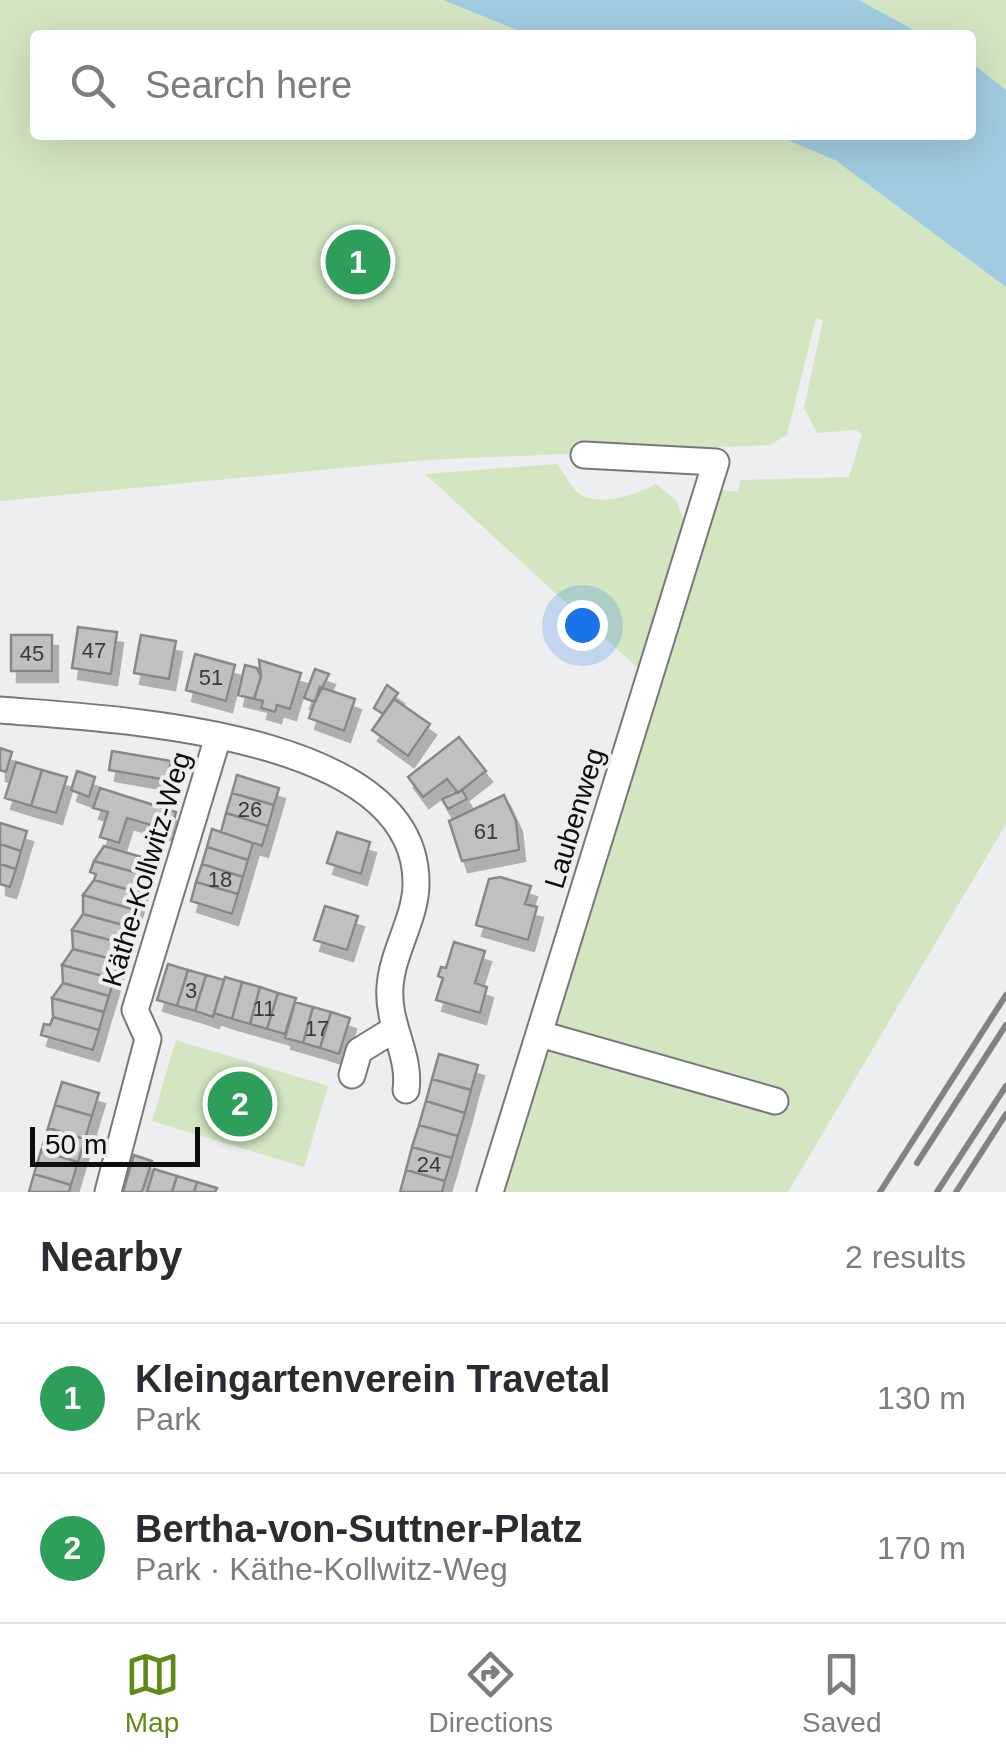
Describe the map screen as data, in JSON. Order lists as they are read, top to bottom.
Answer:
{
  "streets": {
    "street": ["Laubenweg", "Käthe-Kollwitz-Weg"]
  },
  "house_numbers": [
    "47",
    "45",
    "51",
    "26",
    "61",
    "18",
    "3",
    "11",
    "17",
    "24"
  ],
  "scale_bar": "50 m",
  "page": {
    "search": "Search here",
    "pins": ["1", "2"],
    "scale": "50 m",
    "heading": ["Nearby", "2 results"],
    "list": [
      {
        "mark": "1",
        "name": "Kleingartenverein Travetal",
        "note": "Park",
        "value": "130 m"
      },
      {
        "mark": "2",
        "name": "Bertha-von-Suttner-Platz",
        "note": "Park · Käthe-Kollwitz-Weg",
        "value": "170 m"
      }
    ],
    "nav": ["Map", "Directions", "Saved"]
  }
}
